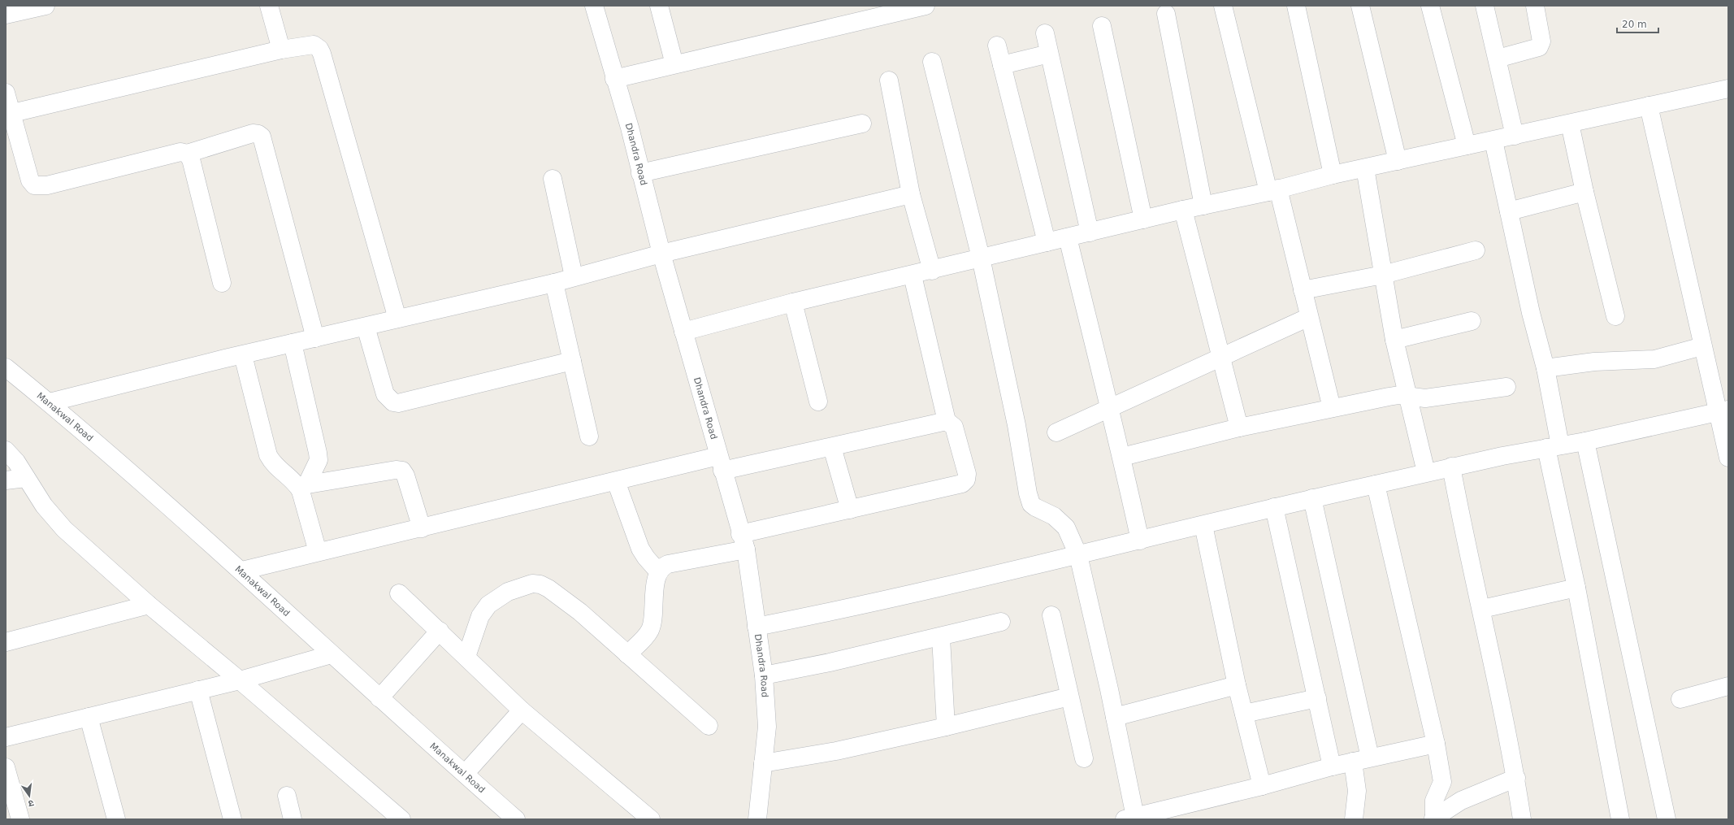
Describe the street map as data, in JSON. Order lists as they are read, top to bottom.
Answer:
{
  "streets": {
    "street": ["Dhandra Road", "Manakwal Road"]
  },
  "scale_bar": "20 m",
  "north": "bottom"
}
